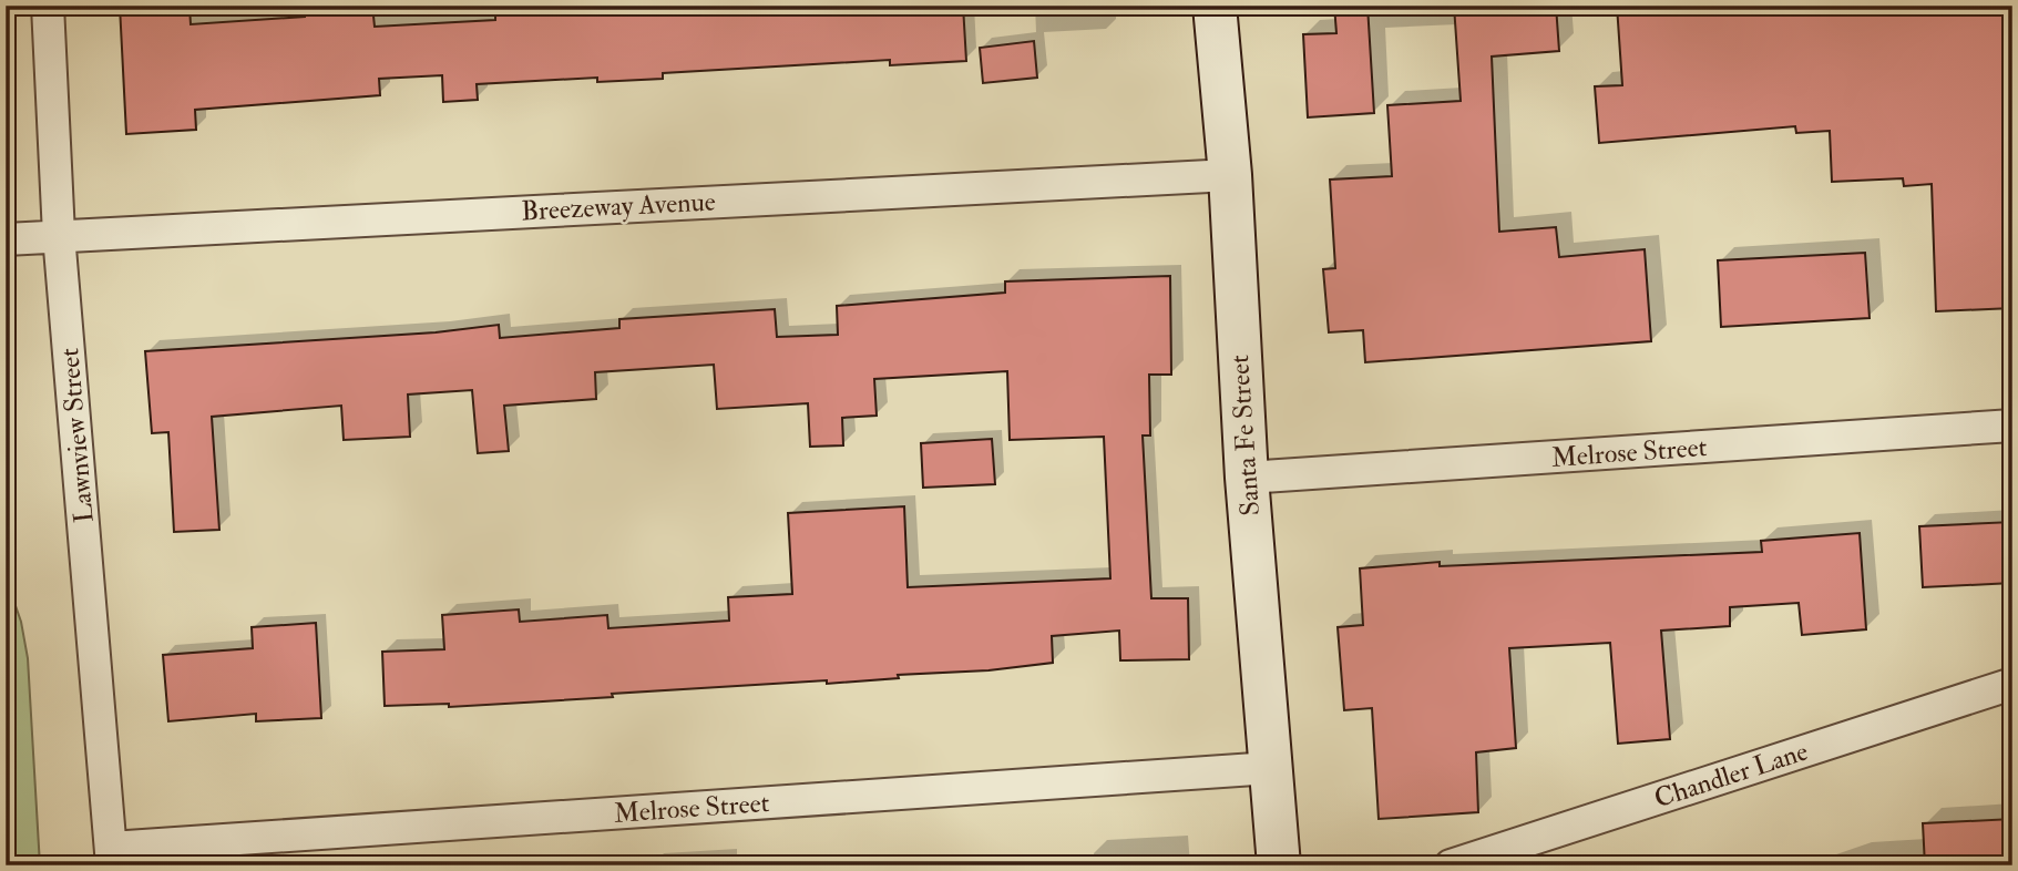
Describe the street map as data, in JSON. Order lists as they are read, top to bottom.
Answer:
{
  "streets": {
    "main road": ["Santa Fe Street"],
    "street": [
      "Breezeway Avenue",
      "Lawnview Street",
      "Melrose Street",
      "Chandler Lane"
    ]
  },
  "crossings": [
    ["Breezeway Avenue", "Lawnview Street"],
    ["Breezeway Avenue", "Santa Fe Street"],
    ["Lawnview Street", "Melrose Street"],
    ["Santa Fe Street", "Melrose Street"]
  ]
}
